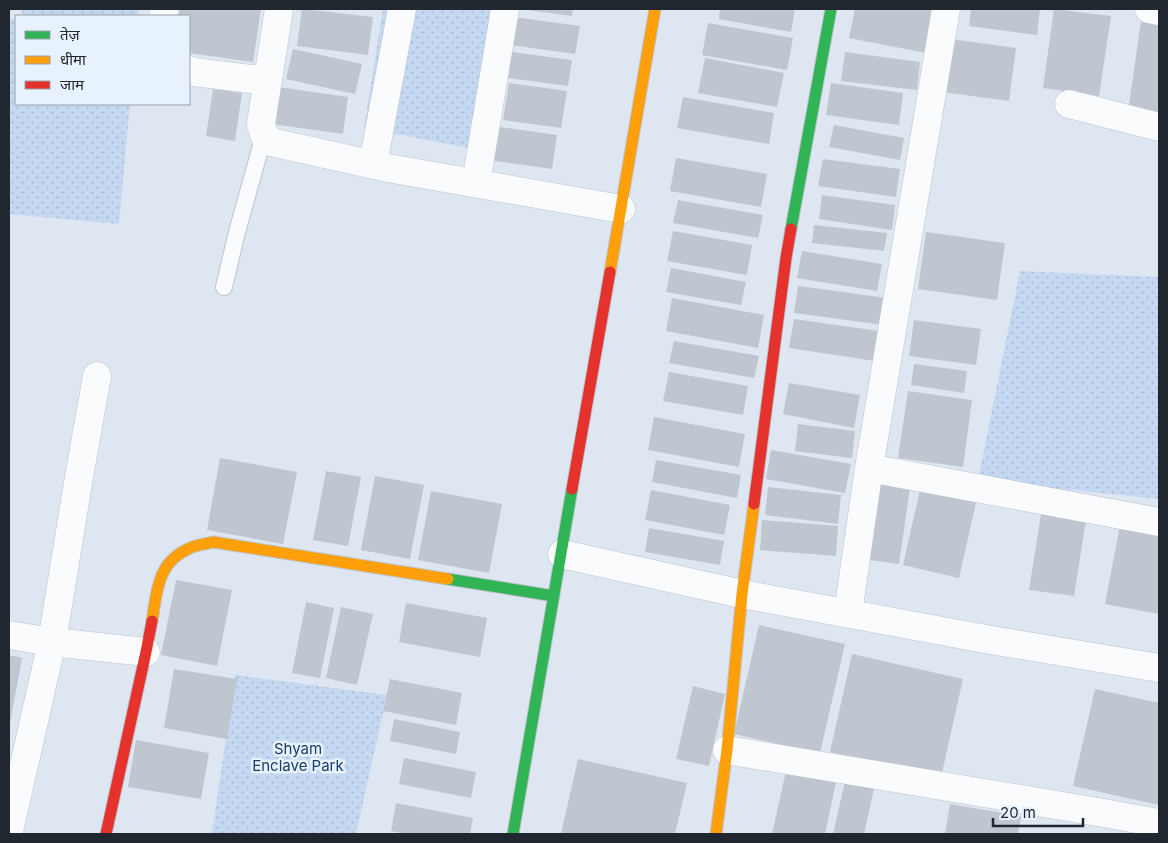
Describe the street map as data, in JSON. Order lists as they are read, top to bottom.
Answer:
{
  "parks": ["Shyam Enclave Park"],
  "legend": ["तेज़", "धीमा", "जाम"],
  "scale_bar": "20 m"
}
